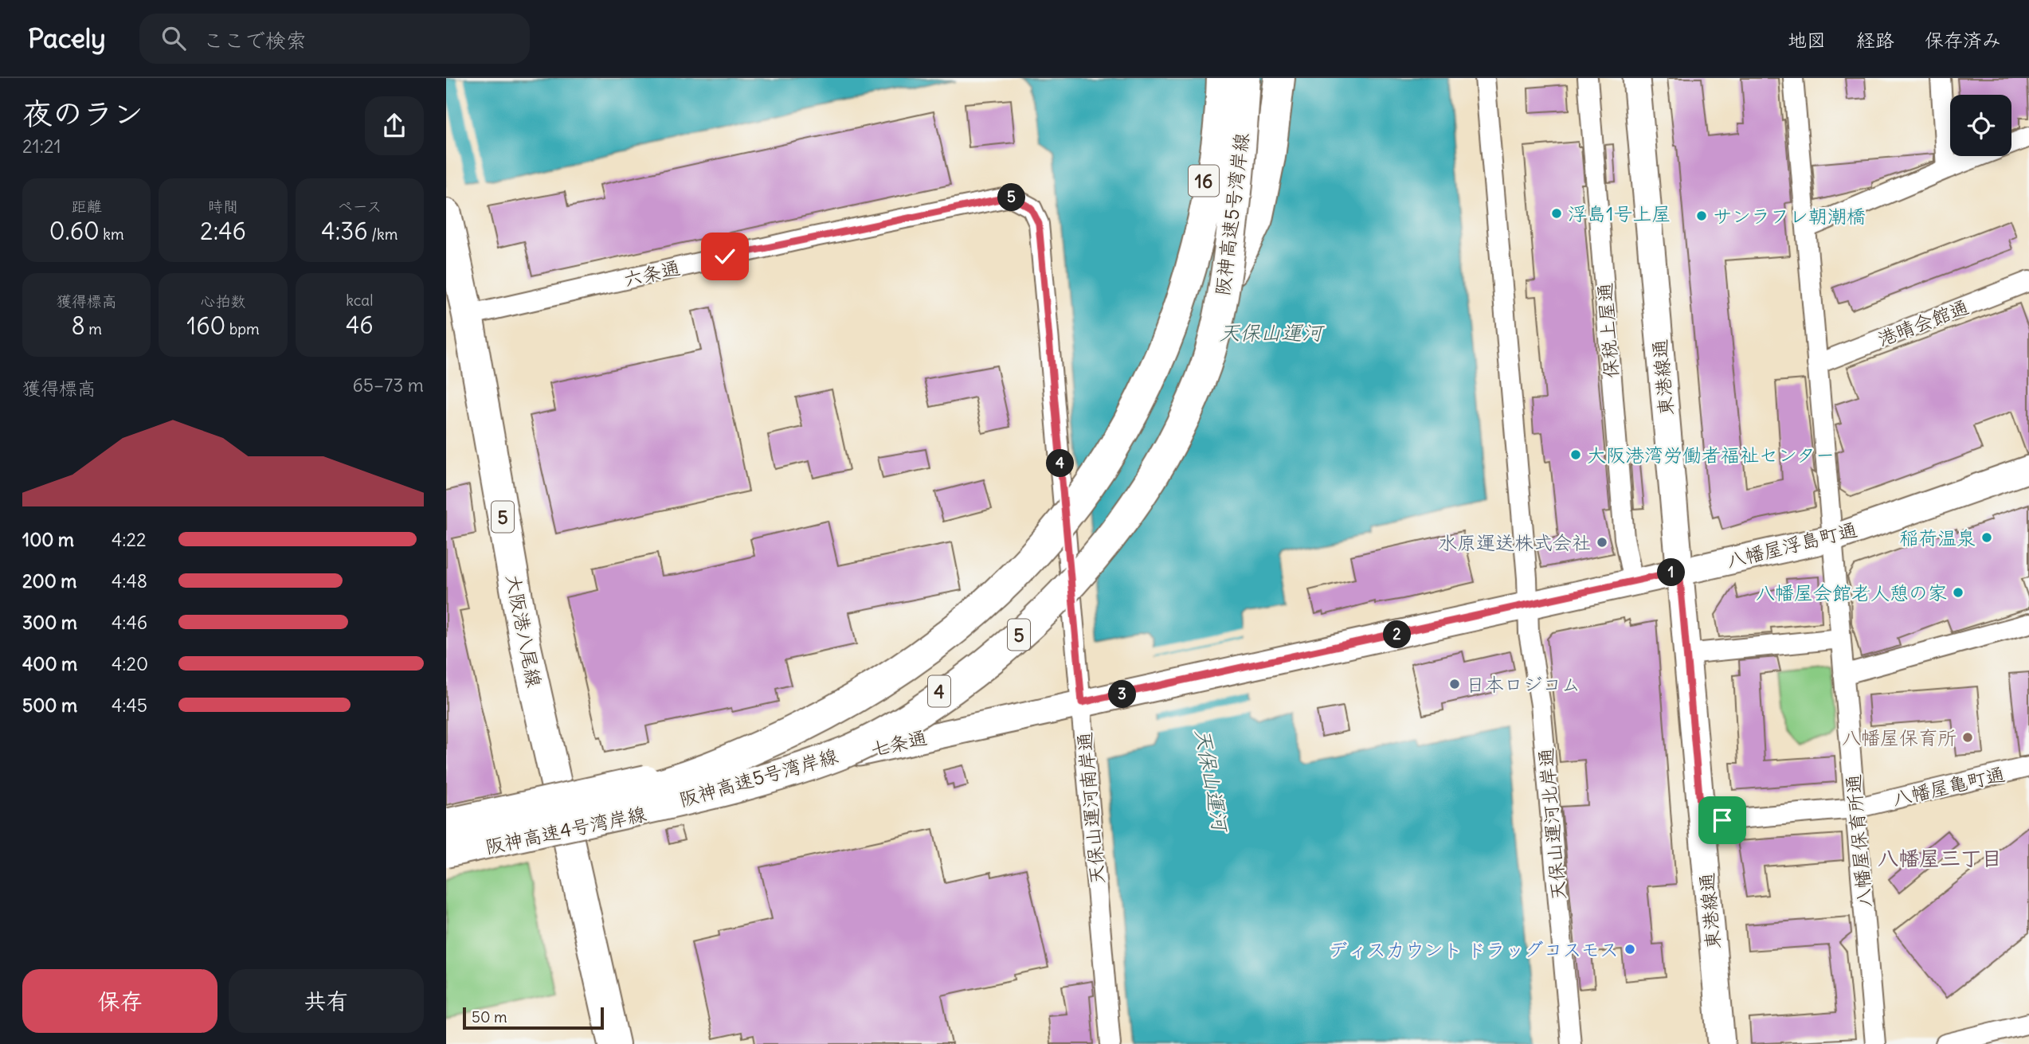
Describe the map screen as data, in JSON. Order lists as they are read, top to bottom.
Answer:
{
  "streets": {
    "main road": [
      "16",
      "阪神高速5号湾岸線",
      "5",
      "大阪港八尾線",
      "4",
      "阪神高速4号湾岸線"
    ],
    "street": [
      "六条通",
      "港晴会館通",
      "保税上屋通",
      "東港線通",
      "八幡屋浮島町通",
      "七条通",
      "八幡屋亀町通",
      "天保山運河南岸通",
      "天保山運河北岸通",
      "八幡屋保育所通"
    ]
  },
  "crossings": [
    ["六条通", "大阪港八尾線"],
    ["六条通", "天保山運河南岸通"],
    ["港晴会館通", "八幡屋保育所通"],
    ["保税上屋通", "八幡屋浮島町通"],
    ["東港線通", "八幡屋浮島町通"],
    ["東港線通", "八幡屋亀町通"],
    ["八幡屋浮島町通", "七条通"],
    ["八幡屋浮島町通", "天保山運河北岸通"],
    ["八幡屋浮島町通", "八幡屋保育所通"],
    ["大阪港八尾線", "七条通"],
    ["七条通", "天保山運河南岸通"],
    ["七条通", "天保山運河北岸通"],
    ["八幡屋亀町通", "八幡屋保育所通"]
  ],
  "districts": ["八幡屋三丁目"],
  "water": ["天保山運河"],
  "places": [
    "浮島1号上屋",
    "サンラフレ朝潮橋",
    "大阪港湾労働者福祉センター",
    "稲荷温泉",
    "水原運送株式会社",
    "八幡屋会館老人憩の家",
    "日本ロジコム",
    "八幡屋保育所",
    "ディスカウント ドラッグコスモス"
  ],
  "scale_bar": "50 m",
  "page": {
    "header": "Pacely",
    "search": "ここで検索",
    "nav": ["地図", "経路", "保存済み"],
    "heading": ["夜のラン", "21:21"],
    "stats": [
      ["距離", "0.60 km"],
      ["時間", "2:46"],
      ["ペース", "4:36 /km"],
      ["獲得標高", "8 m"],
      ["心拍数", "160 bpm"],
      ["kcal", "46"]
    ],
    "pins": [
      "5",
      "4",
      "1",
      "2",
      "3"
    ],
    "chart": ["獲得標高", "65–73 m"],
    "list": [
      {
        "name": "100 m",
        "note": "4:22"
      },
      {
        "name": "200 m",
        "note": "4:48"
      },
      {
        "name": "300 m",
        "note": "4:46"
      },
      {
        "name": "400 m",
        "note": "4:20"
      },
      {
        "name": "500 m",
        "note": "4:45"
      }
    ],
    "buttons": ["保存", "共有"],
    "scale": "50 m"
  }
}
